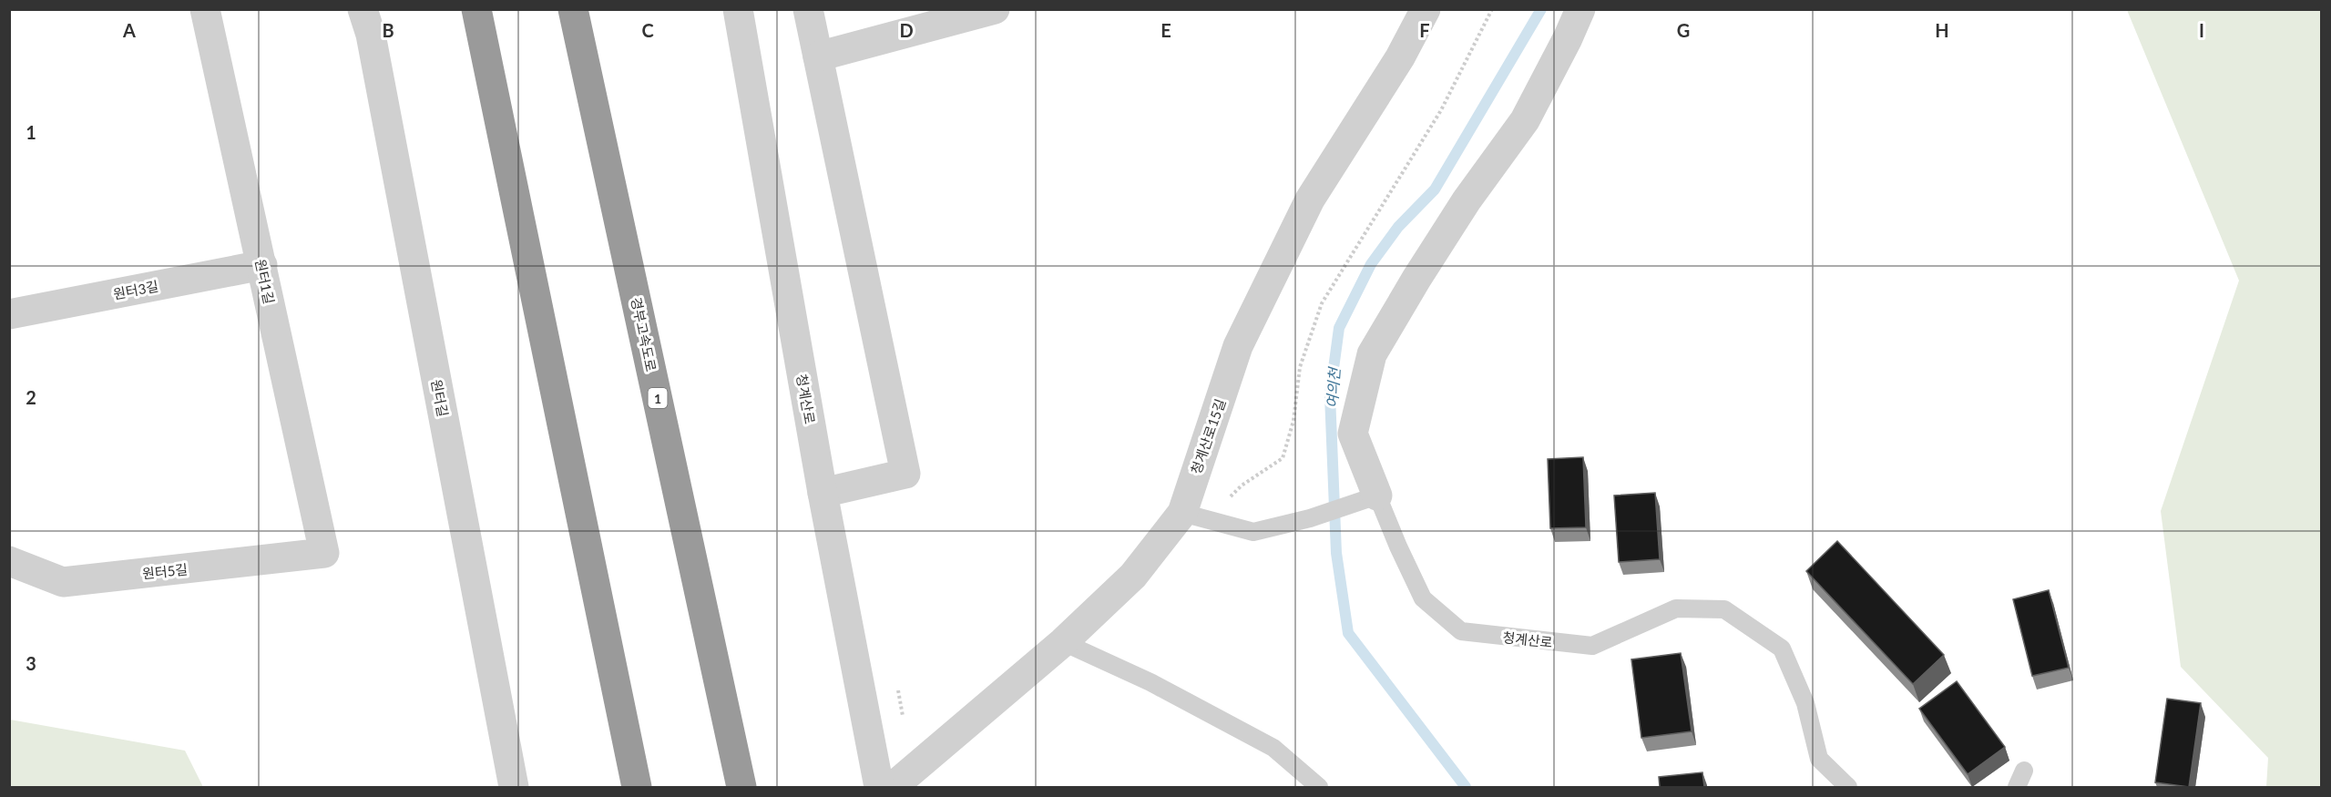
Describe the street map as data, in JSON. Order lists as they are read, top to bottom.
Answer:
{
  "streets": {
    "highway": ["경부고속도로", "1"],
    "street": [
      "원터1길",
      "원터3길",
      "원터길",
      "청계산로",
      "청계산로15길",
      "원터5길"
    ]
  },
  "crossings": [
    ["원터1길", "원터3길"],
    ["원터1길", "원터5길"]
  ],
  "water": ["여의천"],
  "grid": {
    "columns": [
      "A",
      "B",
      "C",
      "D",
      "E",
      "F",
      "G",
      "H",
      "I"
    ],
    "rows": ["1", "2", "3"]
  }
}
